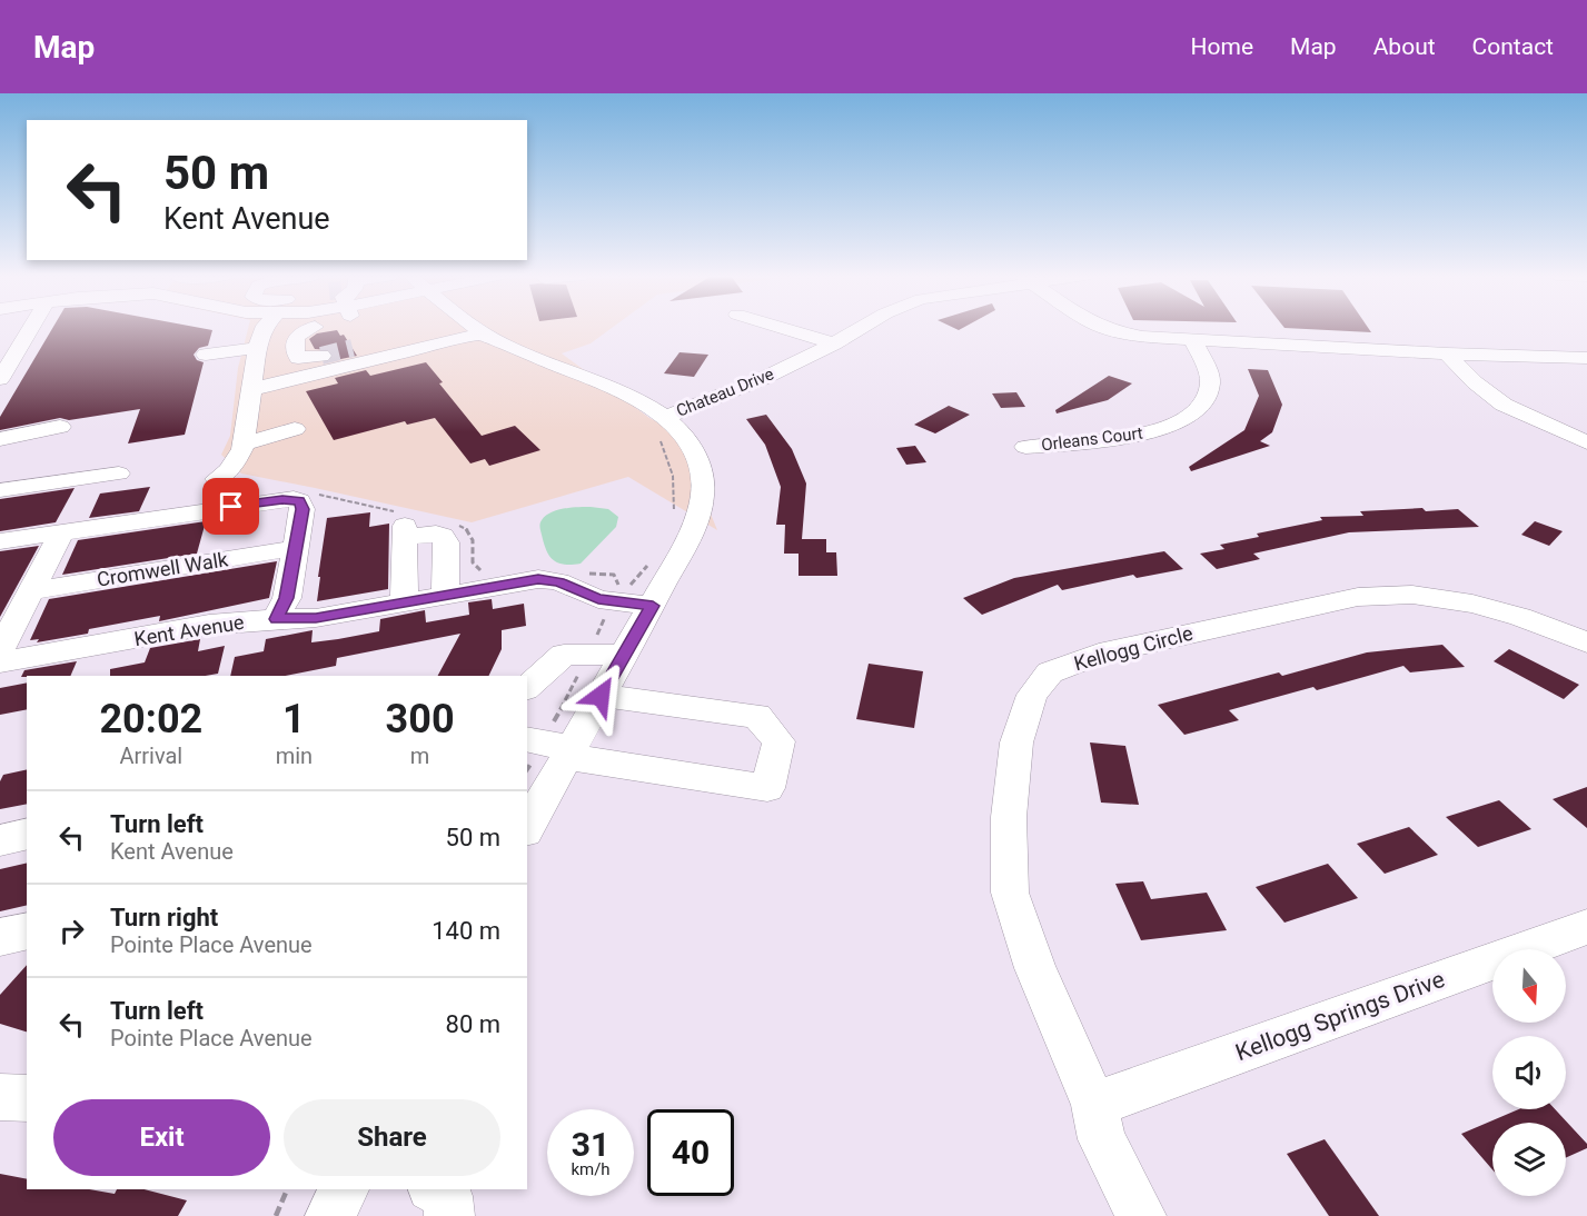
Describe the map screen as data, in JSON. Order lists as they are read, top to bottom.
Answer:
{
  "streets": {
    "street": [
      "Chateau Drive",
      "Orleans Court",
      "Cromwell Walk",
      "Kent Avenue",
      "Kellogg Circle",
      "Kellogg Springs Drive"
    ]
  },
  "crossings": [
    ["Kellogg Circle", "Kellogg Springs Drive"]
  ],
  "north": "bottom",
  "page": {
    "header": "Map",
    "nav": [
      "Home",
      "Map",
      "About",
      "Contact"
    ],
    "turn": ["50 m", "Kent Avenue"],
    "eta": [
      "20:02",
      "Arrival",
      "1",
      "min",
      "300",
      "m"
    ],
    "list": [
      {
        "name": "Turn left",
        "note": "Kent Avenue",
        "value": "50 m"
      },
      {
        "name": "Turn right",
        "note": "Pointe Place Avenue",
        "value": "140 m"
      },
      {
        "name": "Turn left",
        "note": "Pointe Place Avenue",
        "value": "80 m"
      }
    ],
    "buttons": ["Exit", "Share"],
    "speed": "31 km/h",
    "limit": "40"
  }
}
